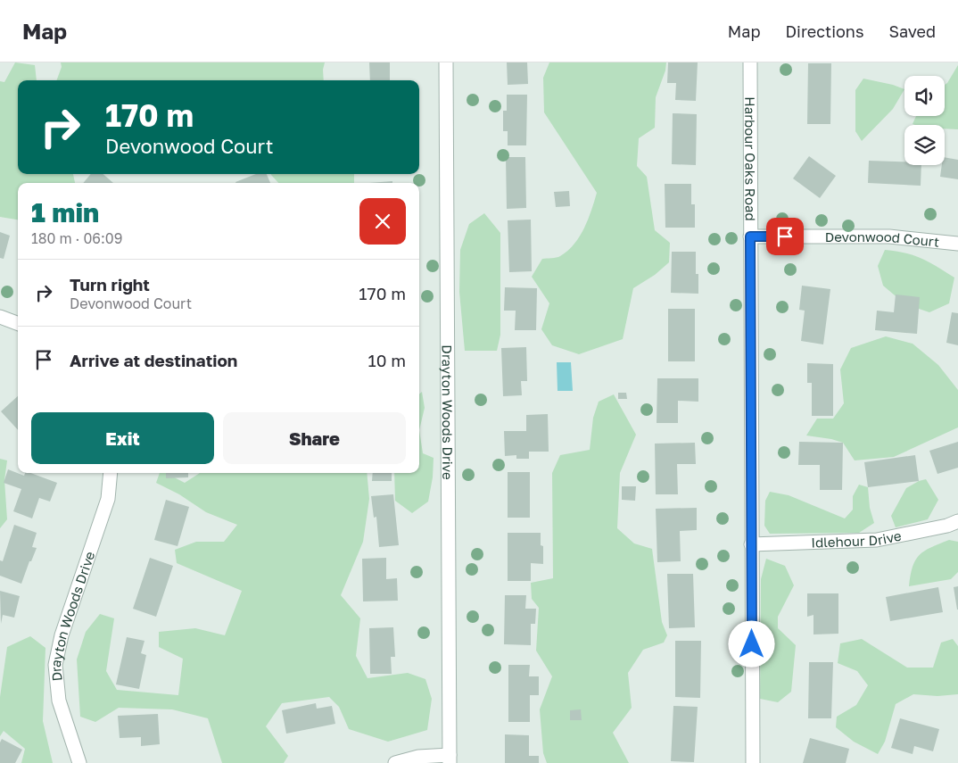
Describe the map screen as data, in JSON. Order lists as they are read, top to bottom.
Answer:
{
  "streets": {
    "street": [
      "Harbour Oaks Road",
      "Devonwood Court",
      "Drayton Woods Drive",
      "Idlehour Drive"
    ]
  },
  "crossings": [
    ["Harbour Oaks Road", "Devonwood Court"],
    ["Harbour Oaks Road", "Idlehour Drive"]
  ],
  "page": {
    "header": "Map",
    "nav": ["Map", "Directions", "Saved"],
    "turn": ["170 m", "Devonwood Court"],
    "heading": ["1 min", "180 m · 06:09"],
    "list": [
      {
        "name": "Turn right",
        "note": "Devonwood Court",
        "value": "170 m"
      },
      {
        "name": "Arrive at destination",
        "value": "10 m"
      }
    ],
    "buttons": ["Exit", "Share"]
  }
}
